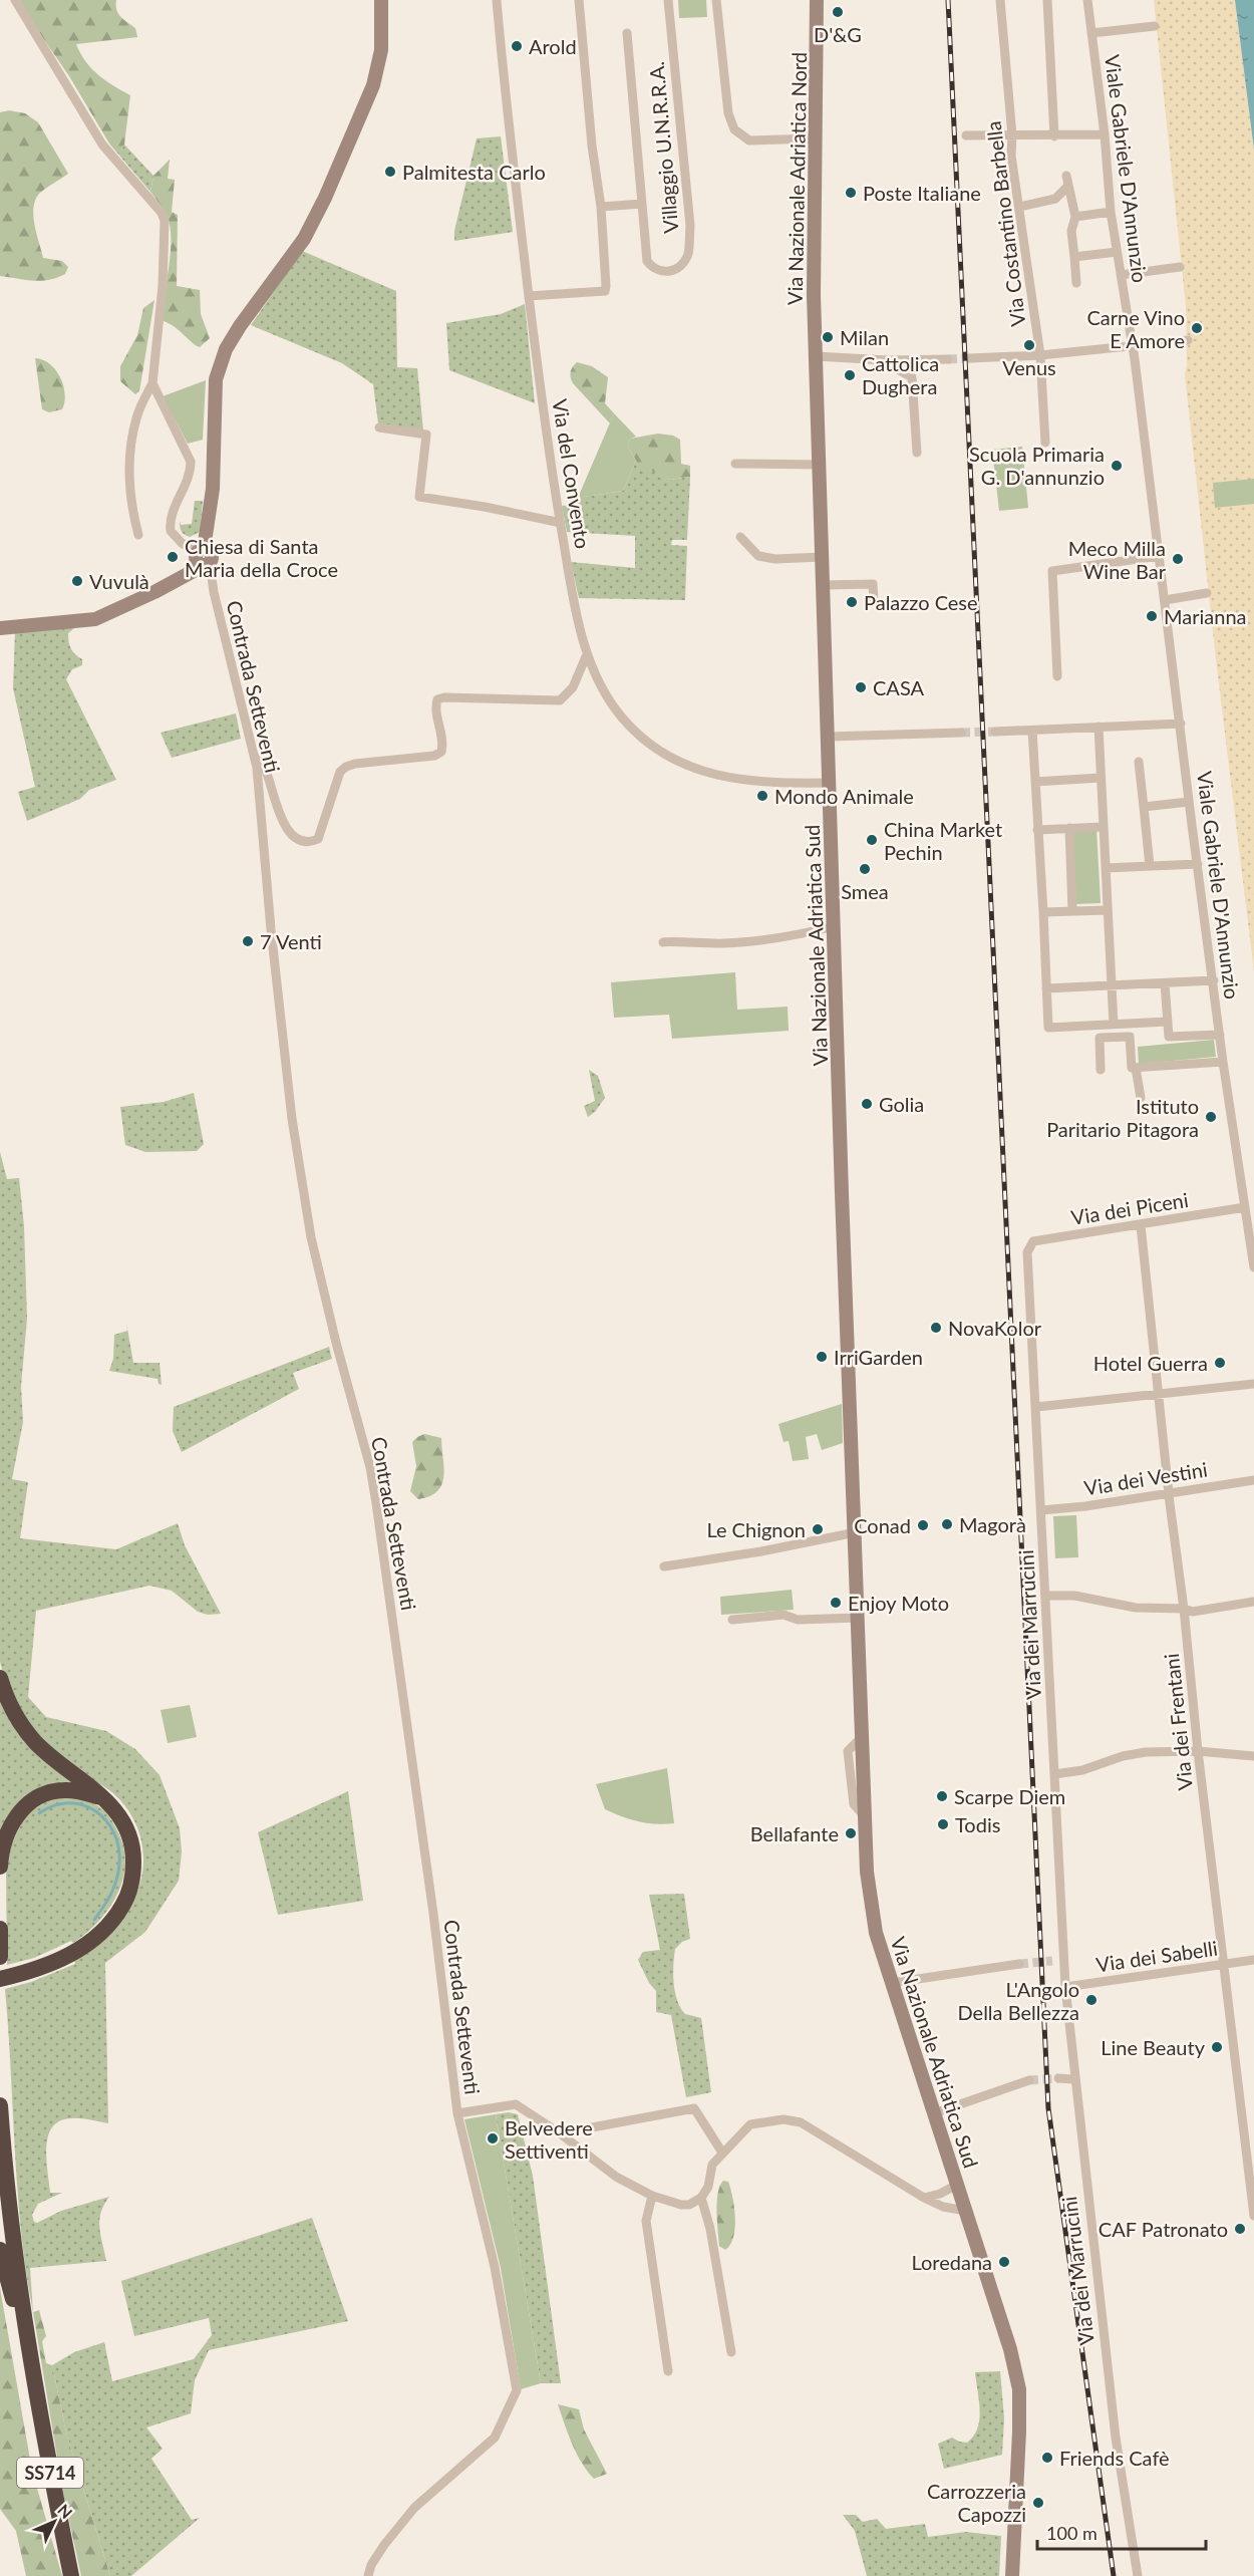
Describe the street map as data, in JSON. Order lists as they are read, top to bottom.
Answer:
{
  "streets": {
    "highway": ["SS714"],
    "main road": ["Via Nazionale Adriatica Nord", "Via Nazionale Adriatica Sud"],
    "street": [
      "Villaggio U.N.R.R.A.",
      "Viale Gabriele D'Annunzio",
      "Via Costantino Barbella",
      "Via del Convento",
      "Contrada Setteventi",
      "Via dei Piceni",
      "Via dei Vestini",
      "Via dei Marrucini",
      "Via dei Frentani",
      "Via dei Sabelli"
    ]
  },
  "crossings": [
    ["Viale Gabriele D'Annunzio", "Via dei Piceni"],
    ["Via Nazionale Adriatica Nord", "Via Nazionale Adriatica Sud"],
    ["Via del Convento", "Via Nazionale Adriatica Sud"],
    ["Via dei Piceni", "Via dei Marrucini"],
    ["Via dei Piceni", "Via dei Frentani"],
    ["Via dei Vestini", "Via dei Marrucini"],
    ["Via dei Vestini", "Via dei Frentani"],
    ["Via dei Marrucini", "Via dei Sabelli"],
    ["Via dei Frentani", "Via dei Sabelli"]
  ],
  "places": [
    "D'&G",
    "Arold",
    "Palmitesta Carlo",
    "Poste Italiane",
    "Carne Vino E Amore",
    "Milan",
    "Venus",
    "Cattolica Dughera",
    "Scuola Primaria G. D'annunzio",
    "Chiesa di Santa Maria della Croce",
    "Meco Milla Wine Bar",
    "Vuvulà",
    "Palazzo Cese",
    "Marianna",
    "CASA",
    "Mondo Animale",
    "China Market Pechin",
    "Smea",
    "7 Venti",
    "Golia",
    "Istituto Paritario Pitagora",
    "NovaKolor",
    "IrriGarden",
    "Hotel Guerra",
    "Magorà",
    "Conad",
    "Le Chignon",
    "Enjoy Moto",
    "Scarpe Diem",
    "Todis",
    "Bellafante",
    "L'Angolo Della Bellezza",
    "Line Beauty",
    "Belvedere Settiventi",
    "CAF Patronato",
    "Loredana",
    "Friends Cafè",
    "Carrozzeria Capozzi"
  ],
  "scale_bar": "100 m",
  "north": "top right"
}
